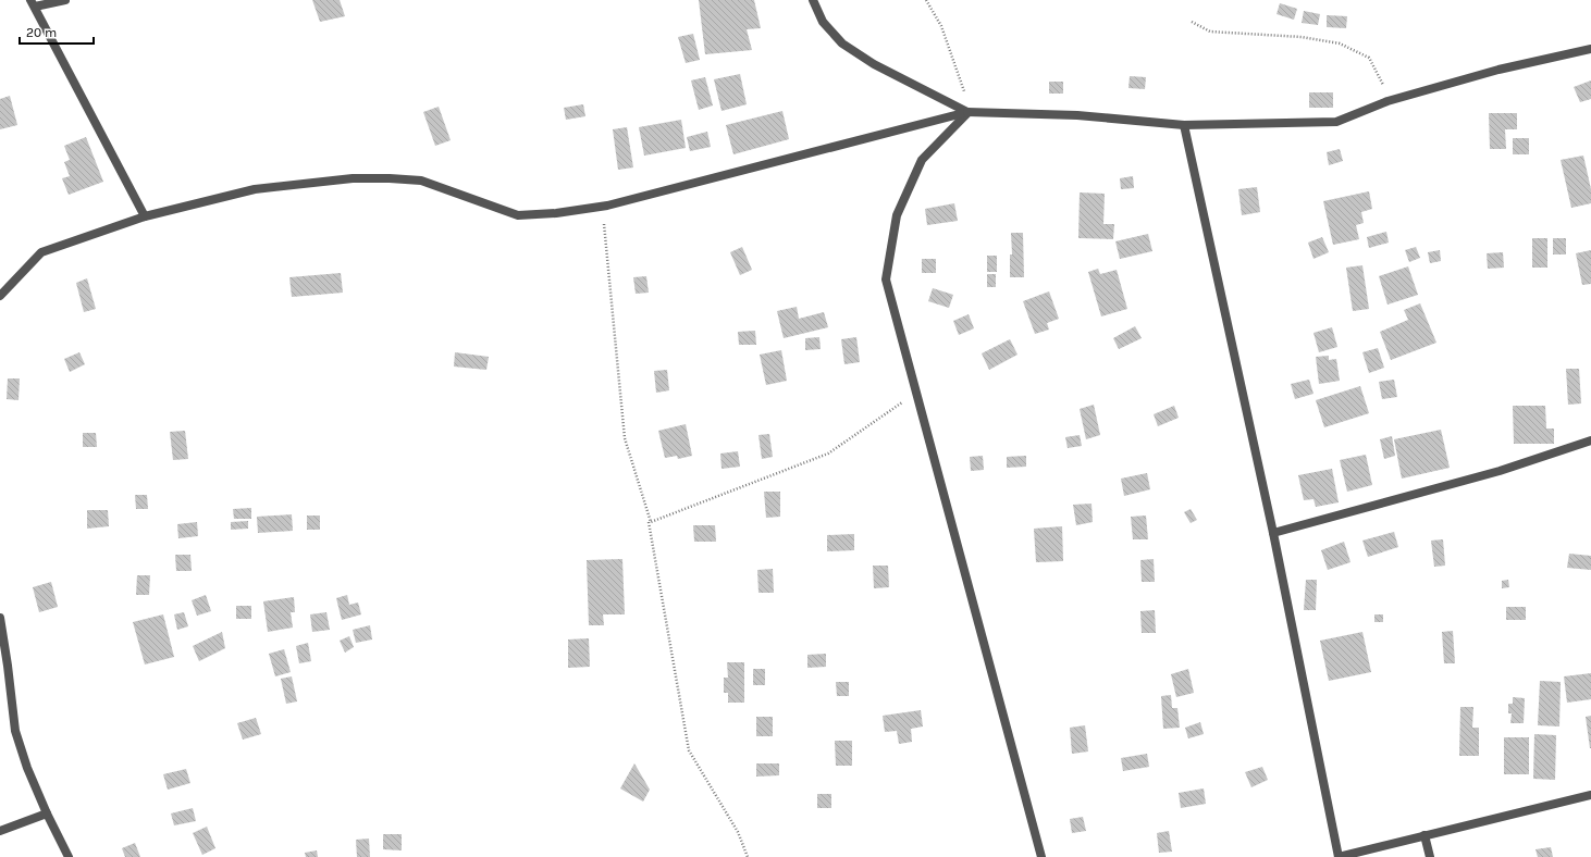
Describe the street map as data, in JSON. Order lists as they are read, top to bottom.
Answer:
{
  "scale_bar": "20 m"
}
